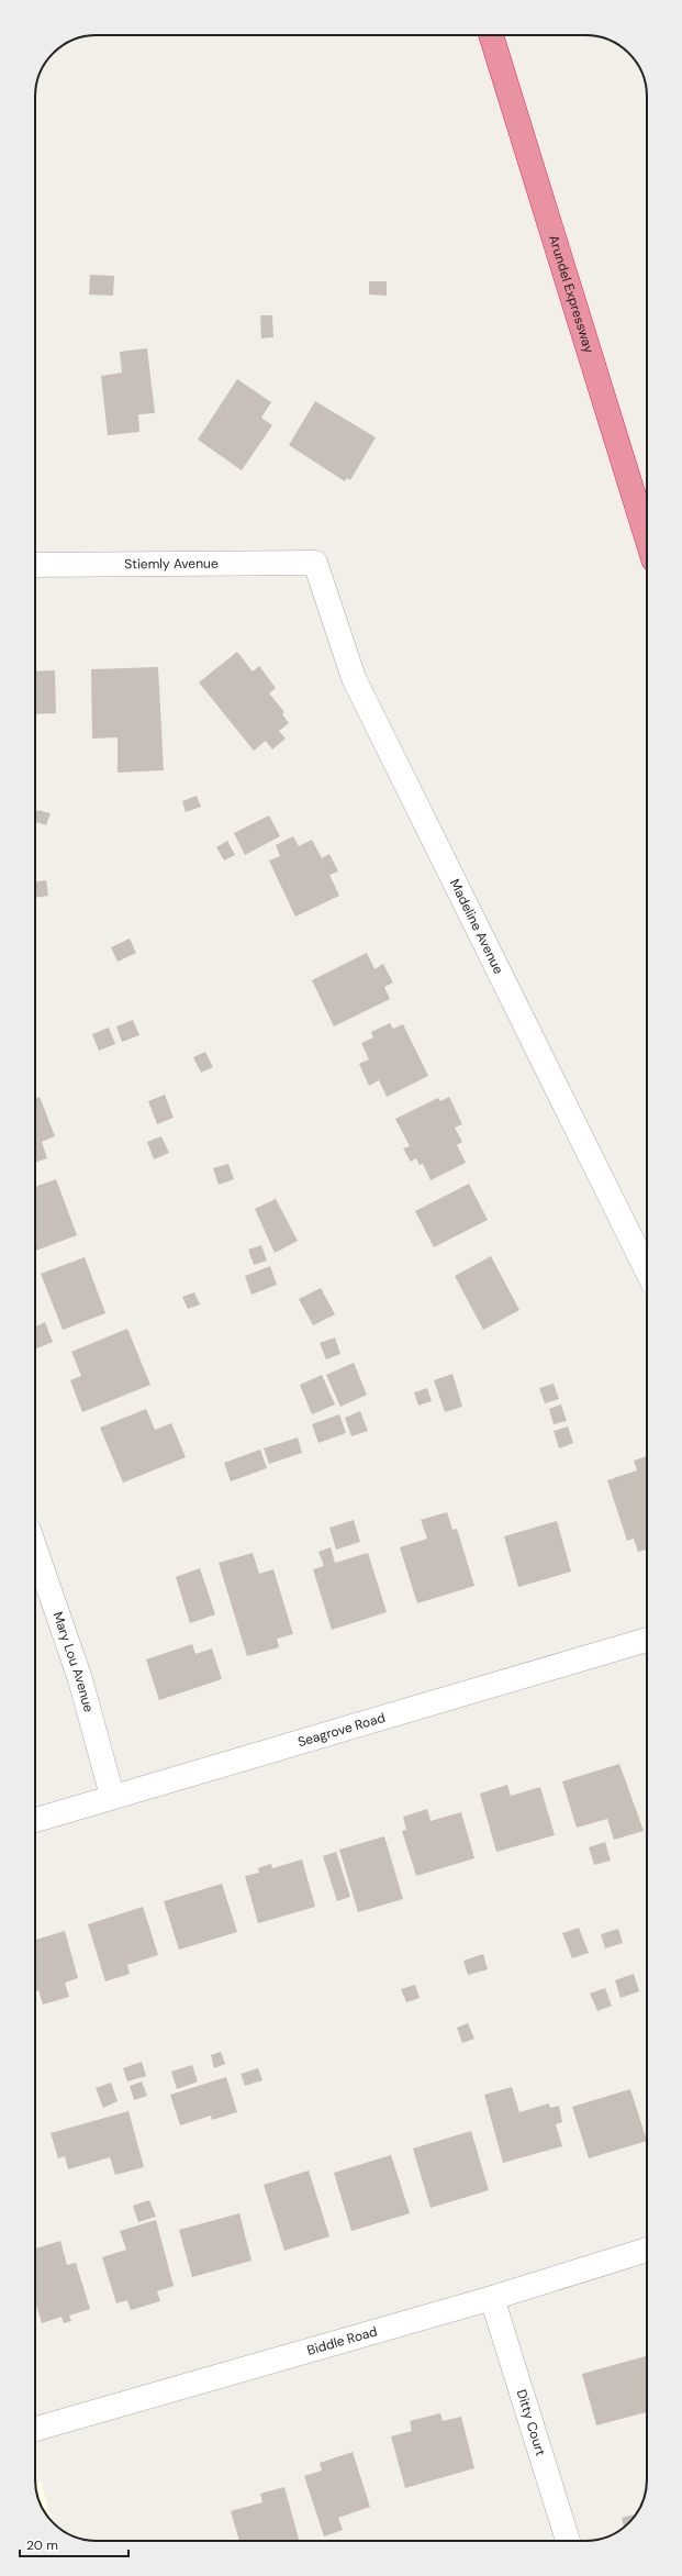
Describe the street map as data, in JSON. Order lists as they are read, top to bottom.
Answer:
{
  "streets": {
    "highway": ["Arundel Expressway"],
    "street": [
      "Stiemly Avenue",
      "Madeline Avenue",
      "Mary Lou Avenue",
      "Seagrove Road",
      "Biddle Road",
      "Ditty Court"
    ]
  },
  "crossings": [
    ["Stiemly Avenue", "Madeline Avenue"],
    ["Mary Lou Avenue", "Seagrove Road"],
    ["Biddle Road", "Ditty Court"]
  ],
  "scale_bar": "20 m"
}
